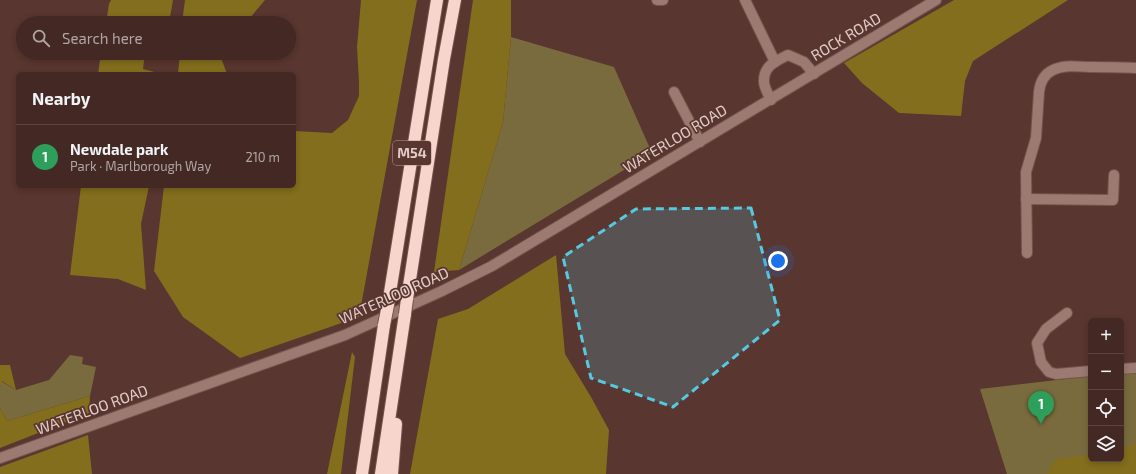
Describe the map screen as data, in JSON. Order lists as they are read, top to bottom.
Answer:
{
  "streets": {
    "highway": ["M54"],
    "street": ["ROCK ROAD", "WATERLOO ROAD"]
  },
  "crossings": [
    ["ROCK ROAD", "WATERLOO ROAD"]
  ],
  "page": {
    "search": "Search here",
    "heading": "Nearby",
    "list": [
      {
        "mark": "1",
        "name": "Newdale park",
        "note": "Park · Marlborough Way",
        "value": "210 m"
      }
    ],
    "map_buttons": ["+", "−"],
    "pins": "1"
  }
}
